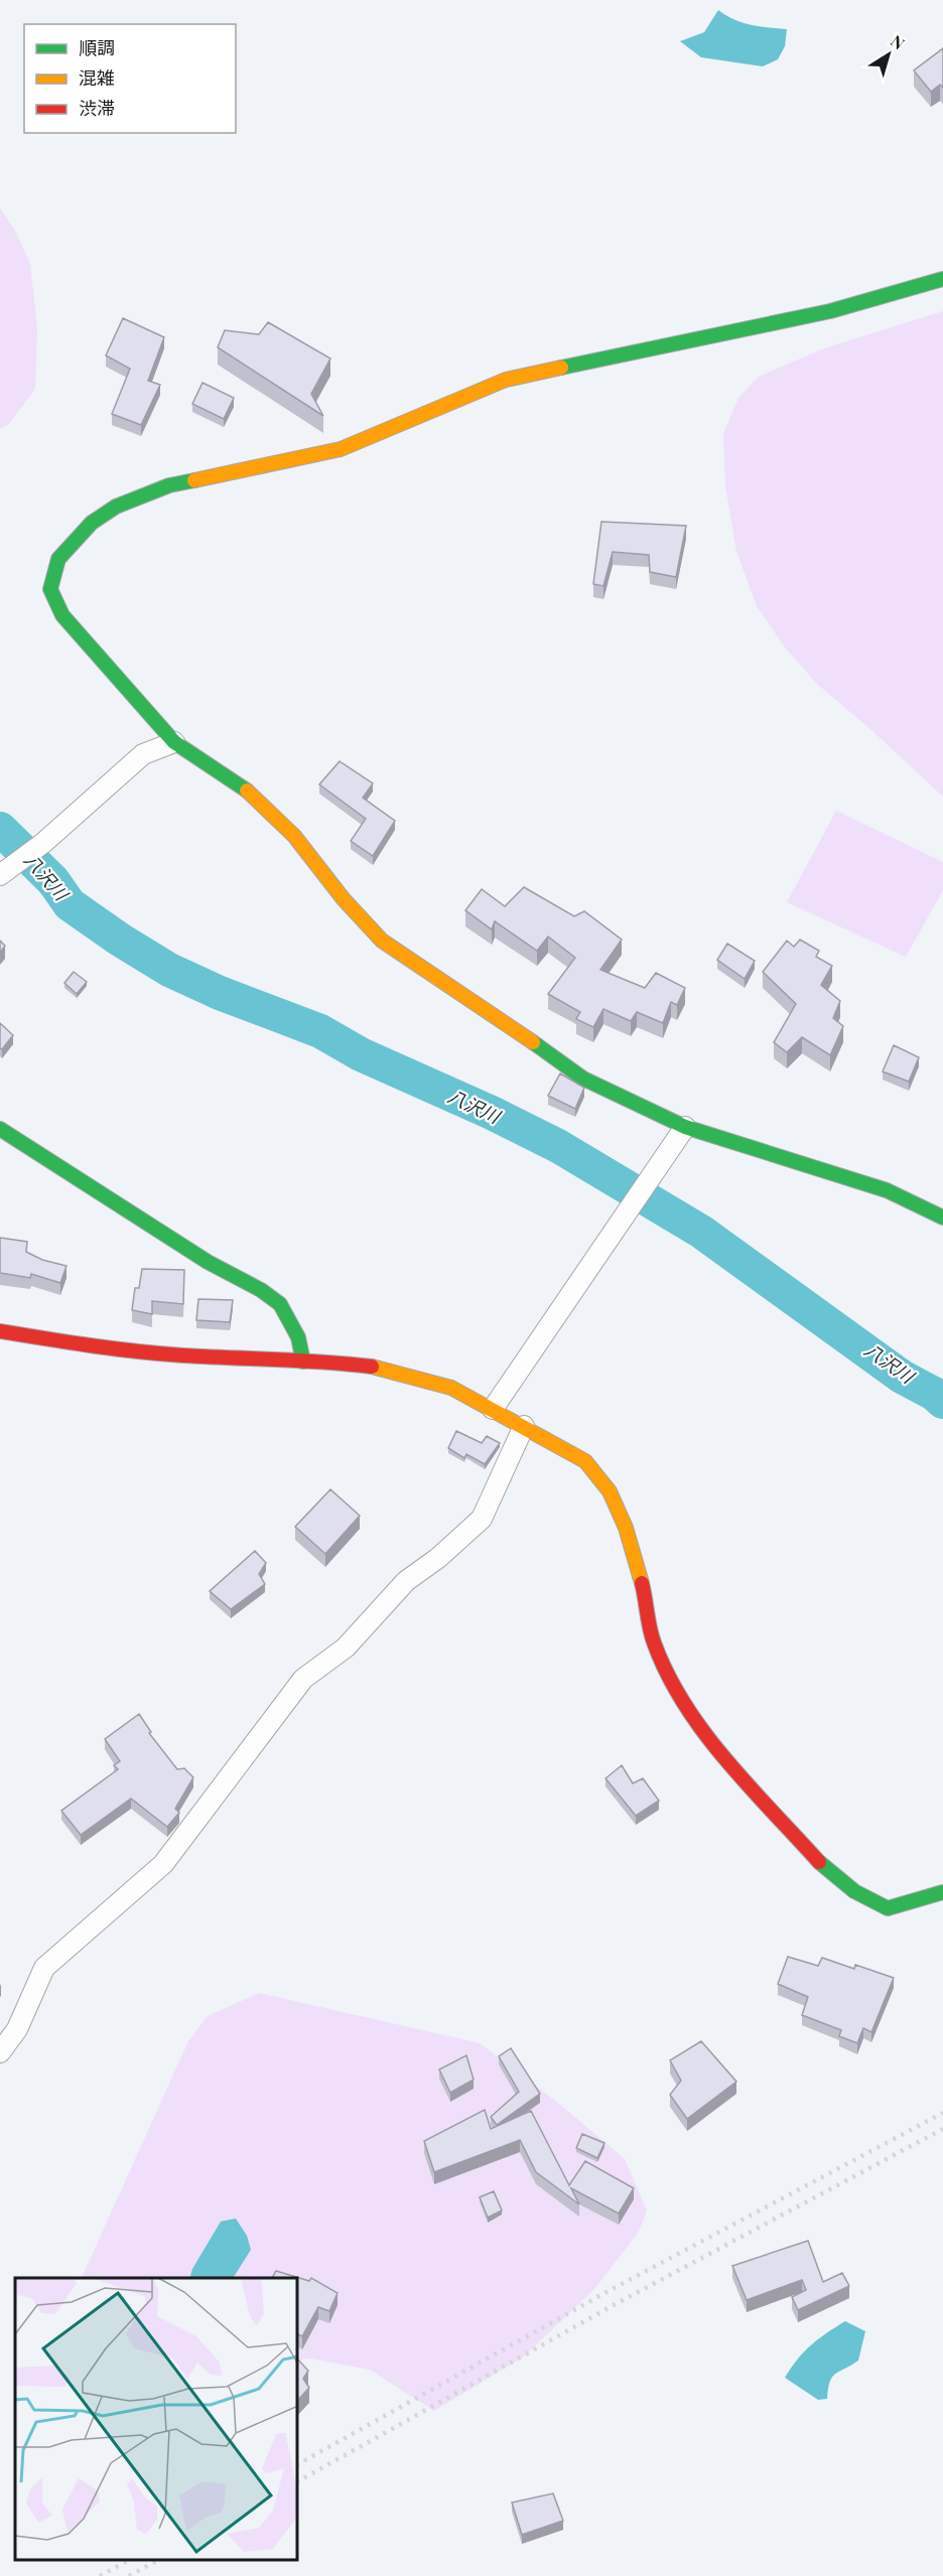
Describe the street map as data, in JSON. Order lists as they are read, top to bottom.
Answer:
{
  "water": ["八沢川"],
  "legend": ["順調", "混雑", "渋滞"],
  "north": "top right"
}
